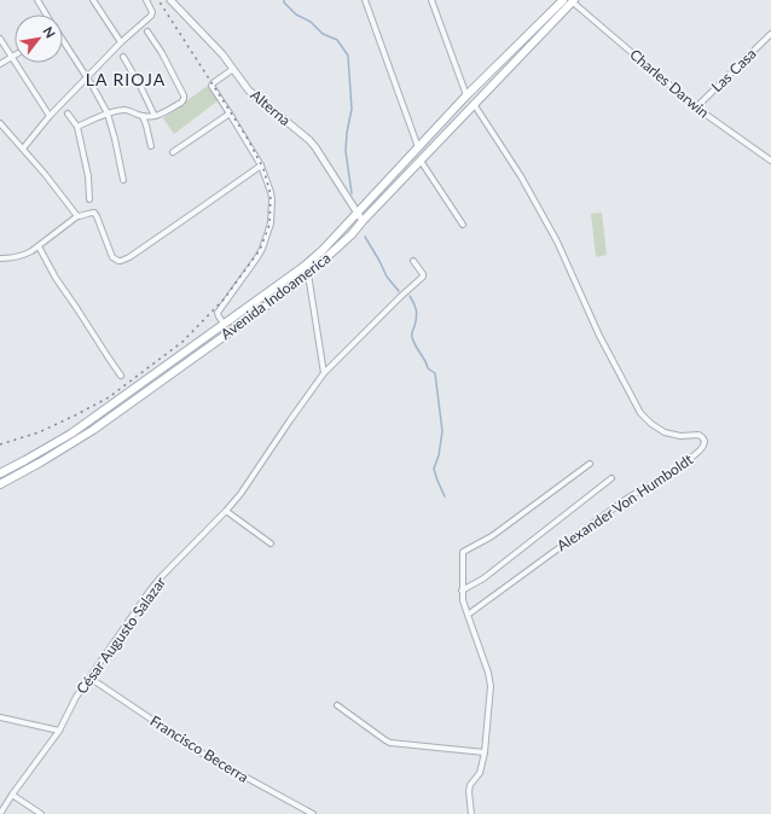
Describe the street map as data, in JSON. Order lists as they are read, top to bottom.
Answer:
{
  "streets": {
    "main road": ["Avenida Indoamerica"],
    "street": [
      "Las Casa",
      "Charles Darwin",
      "Alterna",
      "Alexander Von Humboldt",
      "César Augusto Salazar",
      "Francisco Becerra"
    ]
  },
  "crossings": [
    ["Las Casa", "Charles Darwin"],
    ["Charles Darwin", "Avenida Indoamerica"],
    ["Alterna", "Avenida Indoamerica"],
    ["Avenida Indoamerica", "Alexander Von Humboldt"],
    ["César Augusto Salazar", "Francisco Becerra"]
  ],
  "districts": ["LA RIOJA"],
  "north": "top right"
}
